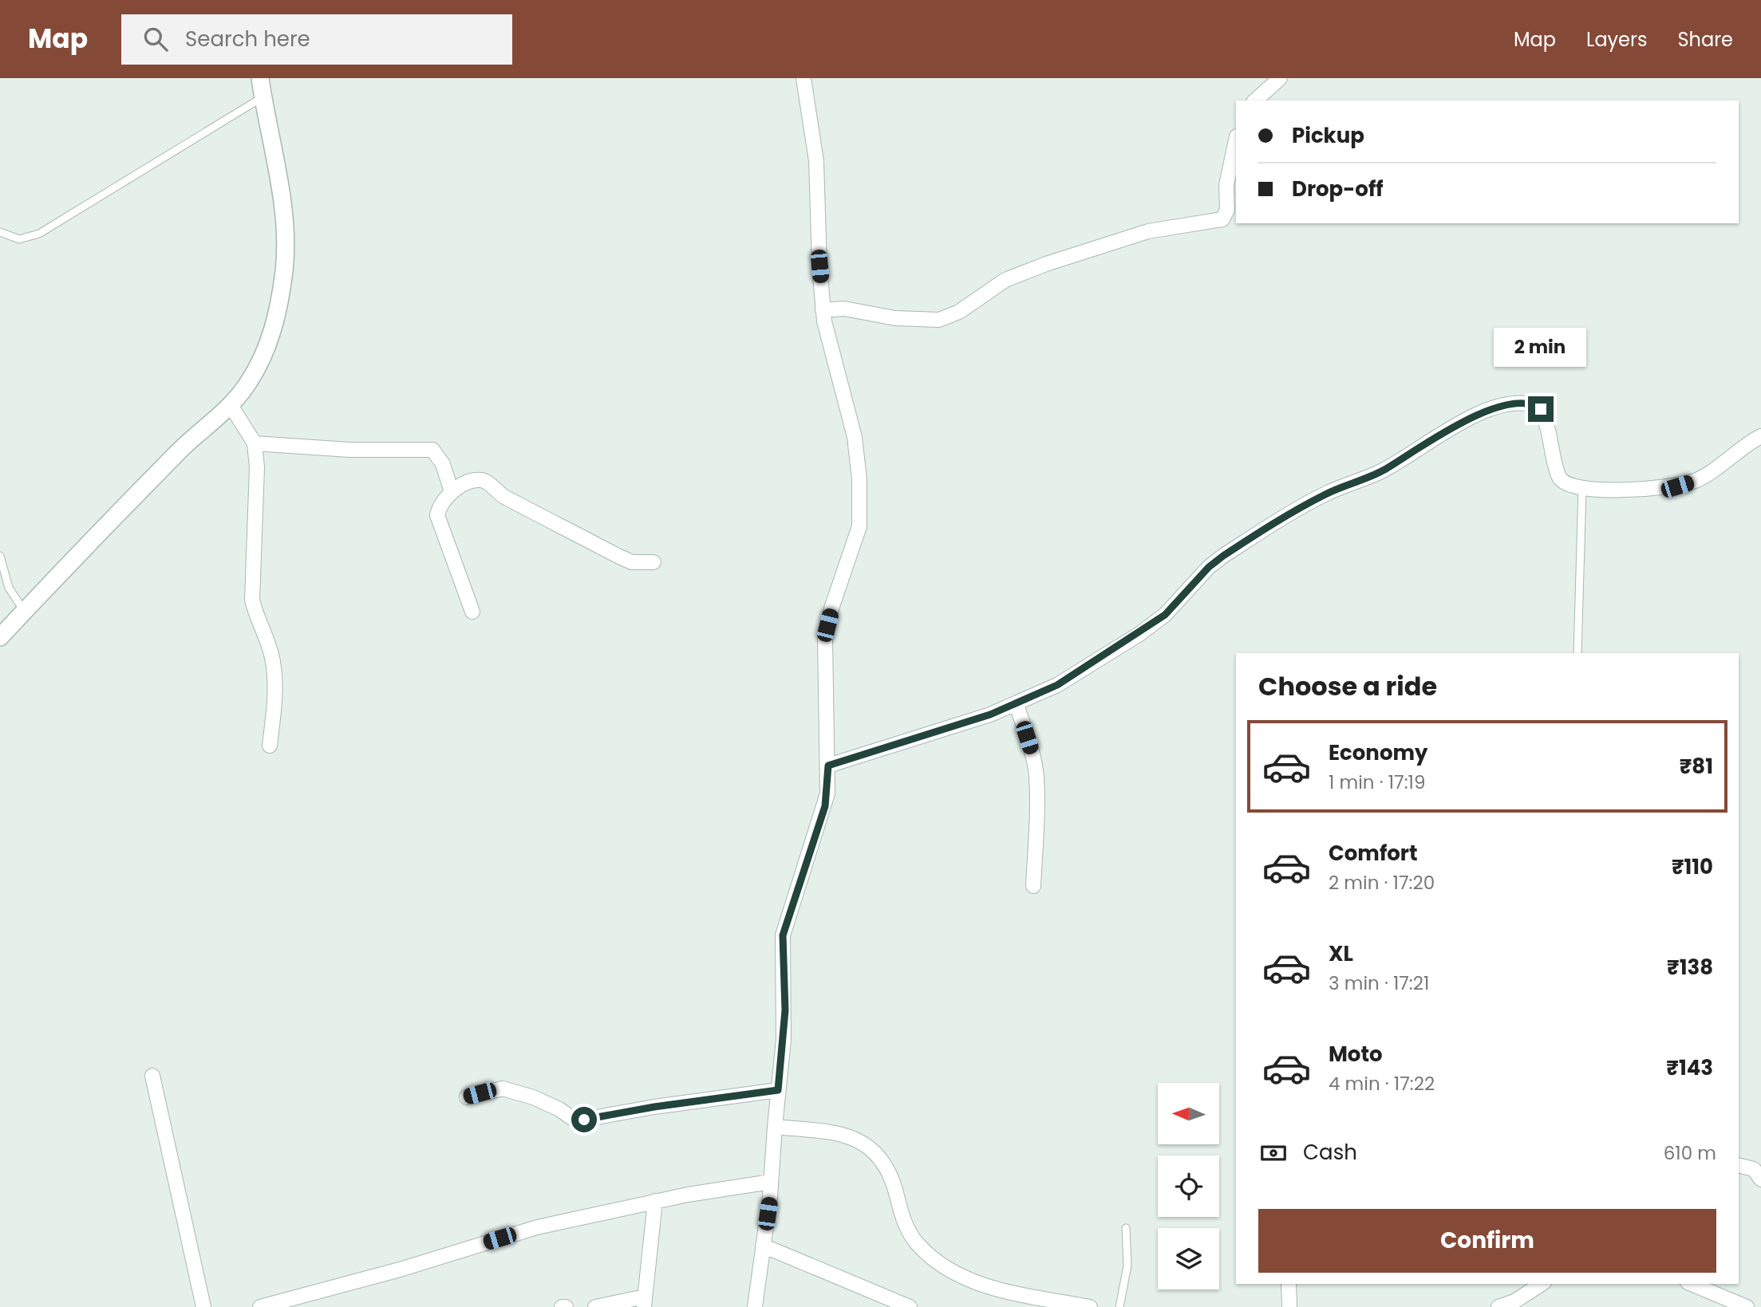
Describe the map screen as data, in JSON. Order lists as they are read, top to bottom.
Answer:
{
  "north": "left",
  "page": {
    "header": "Map",
    "search": "Search here",
    "nav": ["Map", "Layers", "Share"],
    "banner": ["Pickup", "Drop-off"],
    "bubble": "2 min",
    "heading": "Choose a ride",
    "list": [
      {
        "name": "Economy",
        "note": "1 min · 17:19",
        "value": "₹81"
      },
      {
        "name": "Comfort",
        "note": "2 min · 17:20",
        "value": "₹110"
      },
      {
        "name": "XL",
        "note": "3 min · 17:21",
        "value": "₹138"
      },
      {
        "name": "Moto",
        "note": "4 min · 17:22",
        "value": "₹143"
      }
    ],
    "pay": ["Cash", "610 m"],
    "buttons": "Confirm"
  }
}
